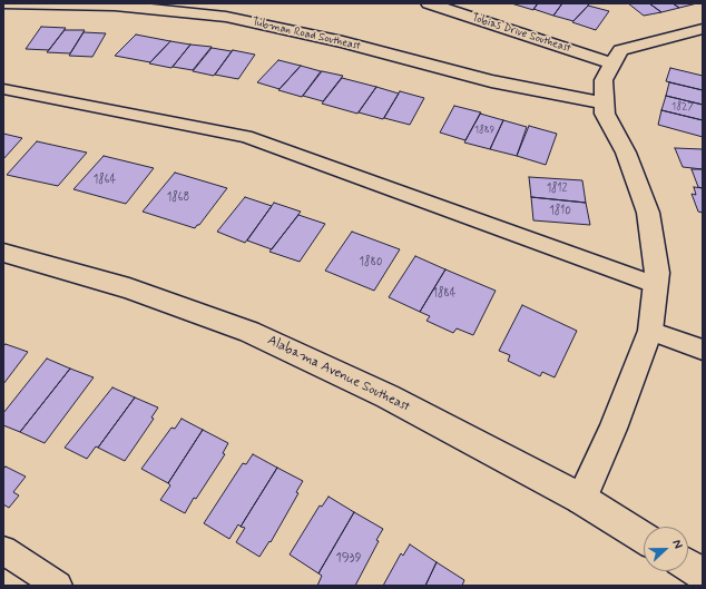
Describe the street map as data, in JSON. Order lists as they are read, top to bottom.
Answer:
{
  "streets": {
    "street": ["Tobias Drive Southeast", "Tubman Road Southeast", "Alabama Avenue Southeast"]
  },
  "house_numbers": [
    "1827",
    "1889",
    "1864",
    "1812",
    "1868",
    "1810",
    "1880",
    "1884",
    "1939"
  ],
  "north": "right"
}
